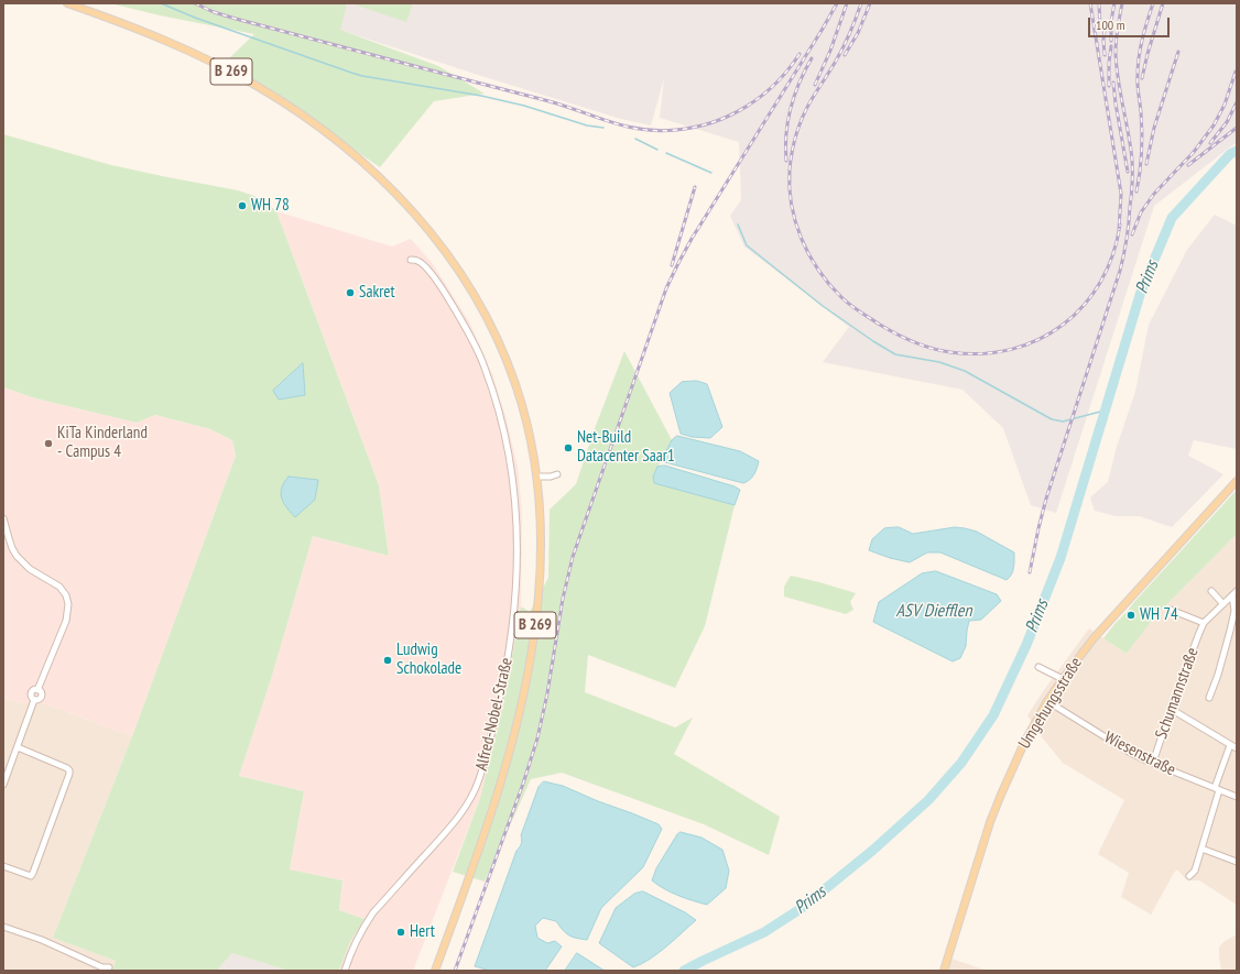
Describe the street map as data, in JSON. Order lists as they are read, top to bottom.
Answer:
{
  "streets": {
    "main road": ["B 269", "Umgehungsstraße"],
    "street": ["Schumannstraße", "Alfred-Nobel-Straße", "Wiesenstraße"]
  },
  "crossings": [
    ["Schumannstraße", "Wiesenstraße"],
    ["Umgehungsstraße", "Wiesenstraße"]
  ],
  "water": ["Prims", "ASV Diefflen"],
  "places": [
    "WH 78",
    "Sakret",
    "KiTa Kinderland - Campus 4",
    "Net-Build Datacenter Saar1",
    "WH 74",
    "Ludwig Schokolade",
    "Hert"
  ],
  "scale_bar": "100 m"
}
